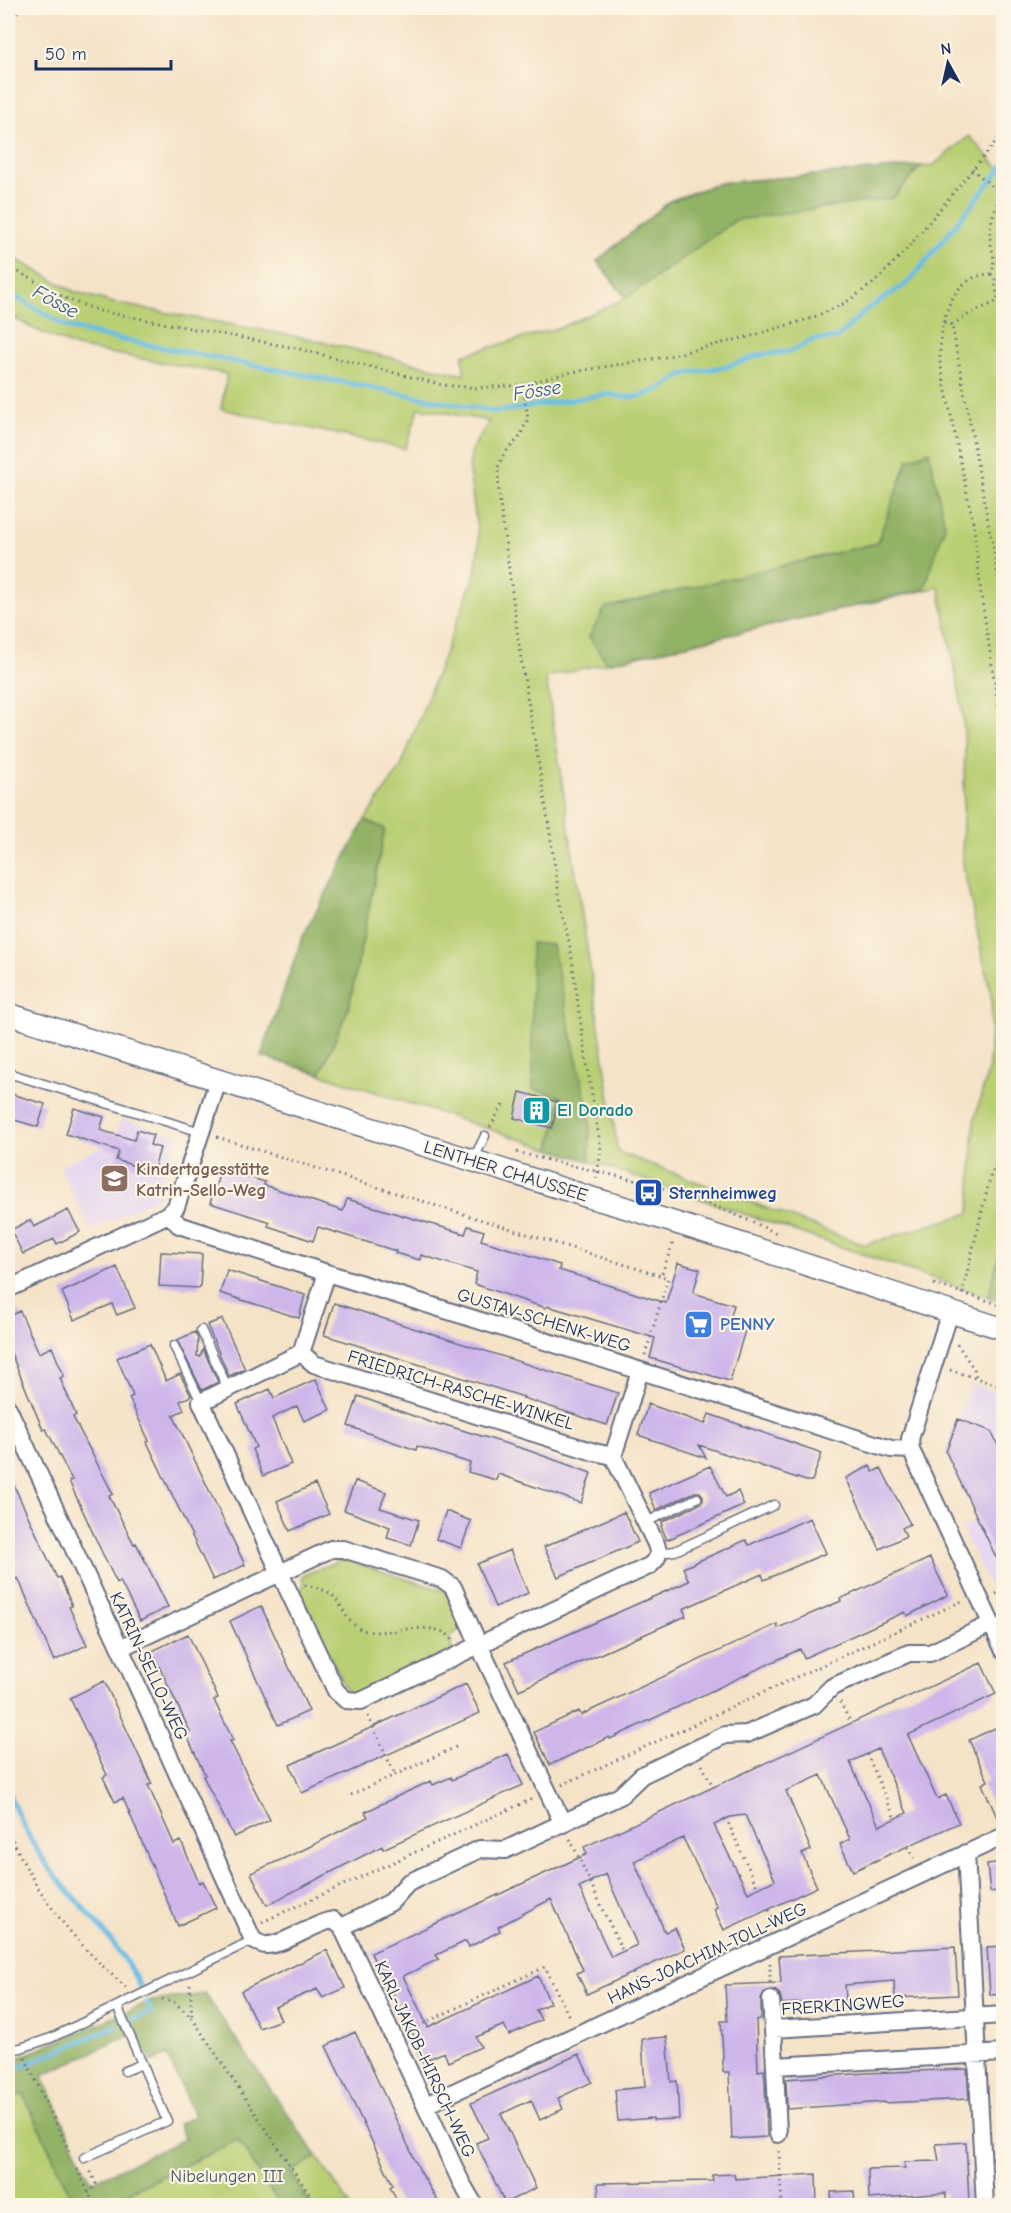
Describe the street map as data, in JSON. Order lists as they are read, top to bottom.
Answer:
{
  "streets": {
    "street": [
      "LENTHER CHAUSSEE",
      "GUSTAV-SCHENK-WEG",
      "FRIEDRICH-RASCHE-WINKEL",
      "KATRIN-SELLO-WEG",
      "HANS-JOACHIM-TOLL-WEG",
      "FRERKINGWEG",
      "KARL-JAKOB-HIRSCH-WEG"
    ]
  },
  "crossings": [
    ["HANS-JOACHIM-TOLL-WEG", "KARL-JAKOB-HIRSCH-WEG"]
  ],
  "water": ["Fösse"],
  "parks": ["Nibelungen III"],
  "places": {
    "building": ["El Dorado"],
    "school or university": ["Kindertagesstätte Katrin-Sello-Weg"],
    "bus stop": ["Sternheimweg"],
    "supermarket": ["PENNY"]
  },
  "scale_bar": "50 m",
  "north": "top"
}
